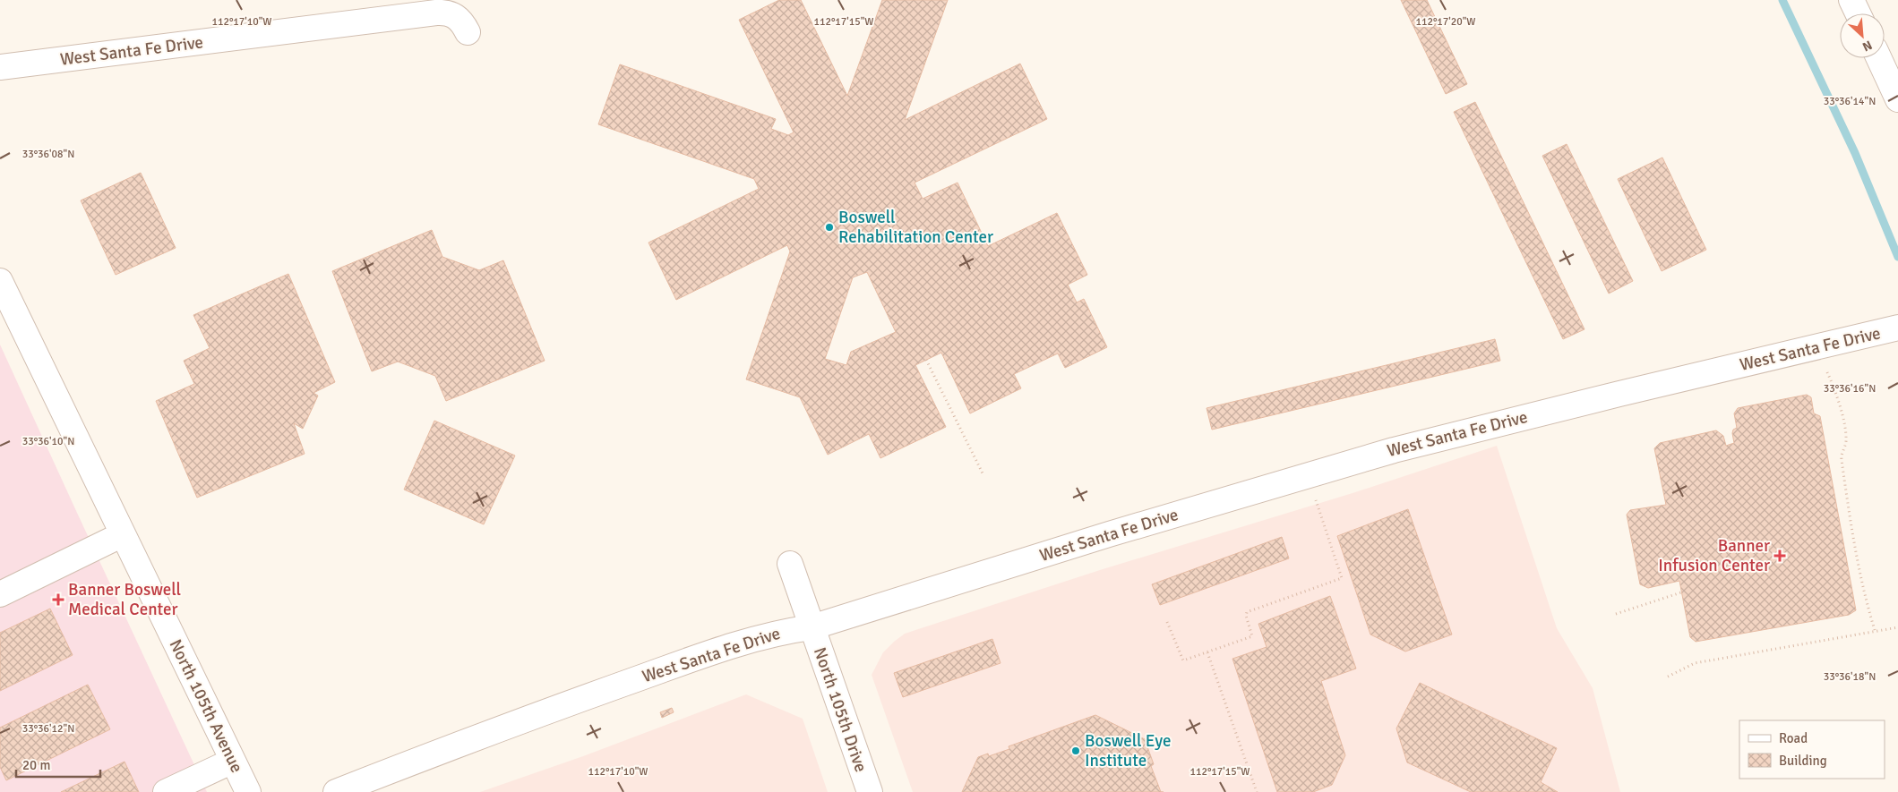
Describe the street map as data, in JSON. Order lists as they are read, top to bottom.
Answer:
{
  "streets": {
    "street": ["West Santa Fe Drive", "North 105th Avenue", "North 105th Drive"]
  },
  "crossings": [
    ["West Santa Fe Drive", "North 105th Drive"]
  ],
  "places": {
    "other": ["Boswell Rehabilitation Center", "Boswell Eye Institute"],
    "health": ["Banner Infusion Center", "Banner Boswell Medical Center"]
  },
  "legend": ["Road", "Building"],
  "scale_bar": "20 m",
  "north": "bottom right",
  "coordinates": [
    "112°17'10\"W",
    "112°17'20\"W",
    "112°17'15\"W",
    "33°36'14\"N",
    "33°36'08\"N",
    "33°36'16\"N",
    "33°36'10\"N",
    "33°36'18\"N",
    "33°36'12\"N"
  ]
}
